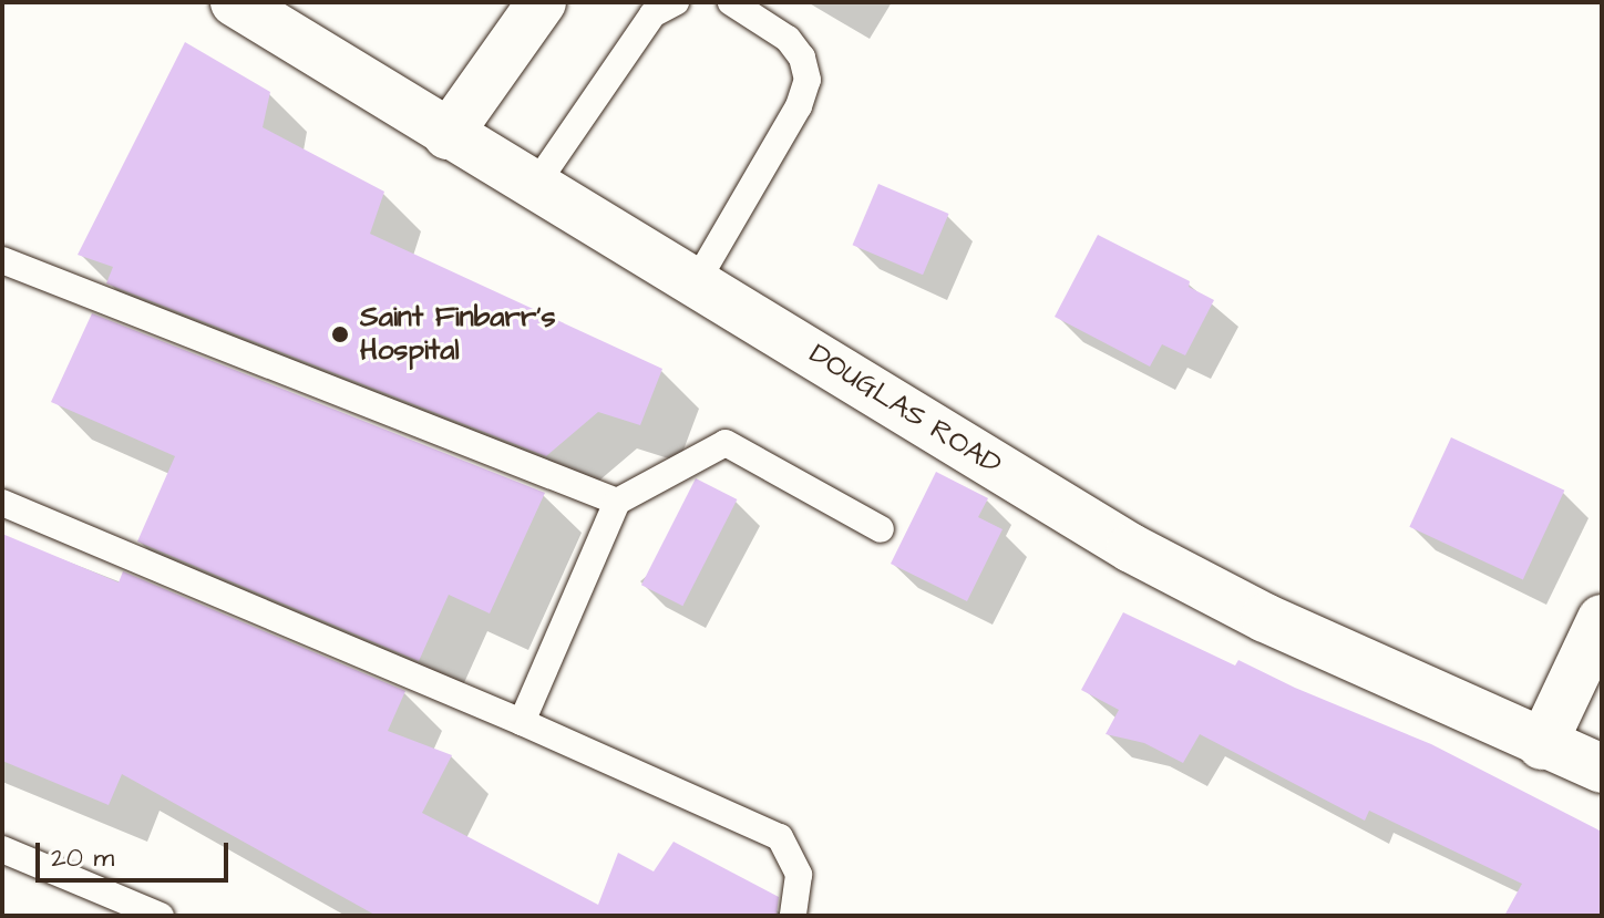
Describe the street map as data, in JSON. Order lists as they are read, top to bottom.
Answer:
{
  "streets": {
    "main road": ["DOUGLAS ROAD"]
  },
  "places": ["Saint Finbarr's Hospital"],
  "scale_bar": "20 m"
}
